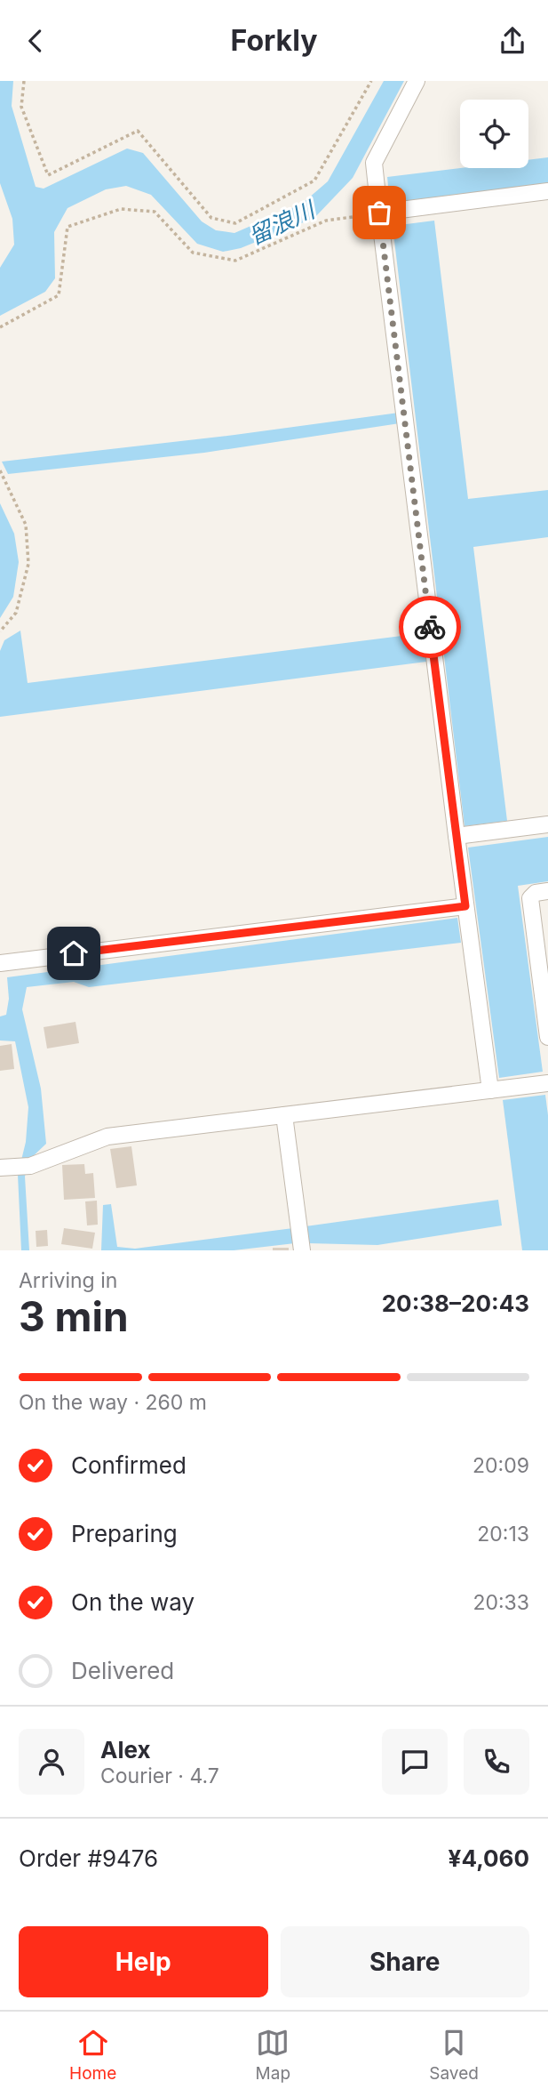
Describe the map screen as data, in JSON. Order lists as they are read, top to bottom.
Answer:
{
  "water": ["留浪川"],
  "page": {
    "header": "Forkly",
    "heading": ["3 min", "Arriving in", "20:38–20:43"],
    "panel": [
      "Alex",
      "Courier · 4.7",
      "Order #9476",
      "¥4,060"
    ],
    "bar": "On the way · 260 m",
    "list": [
      ["Confirmed", "20:09"],
      ["Preparing", "20:13"],
      ["On the way", "20:33"],
      "Delivered"
    ],
    "buttons": ["Help", "Share"],
    "tabs": ["Home", "Map", "Saved"]
  }
}
